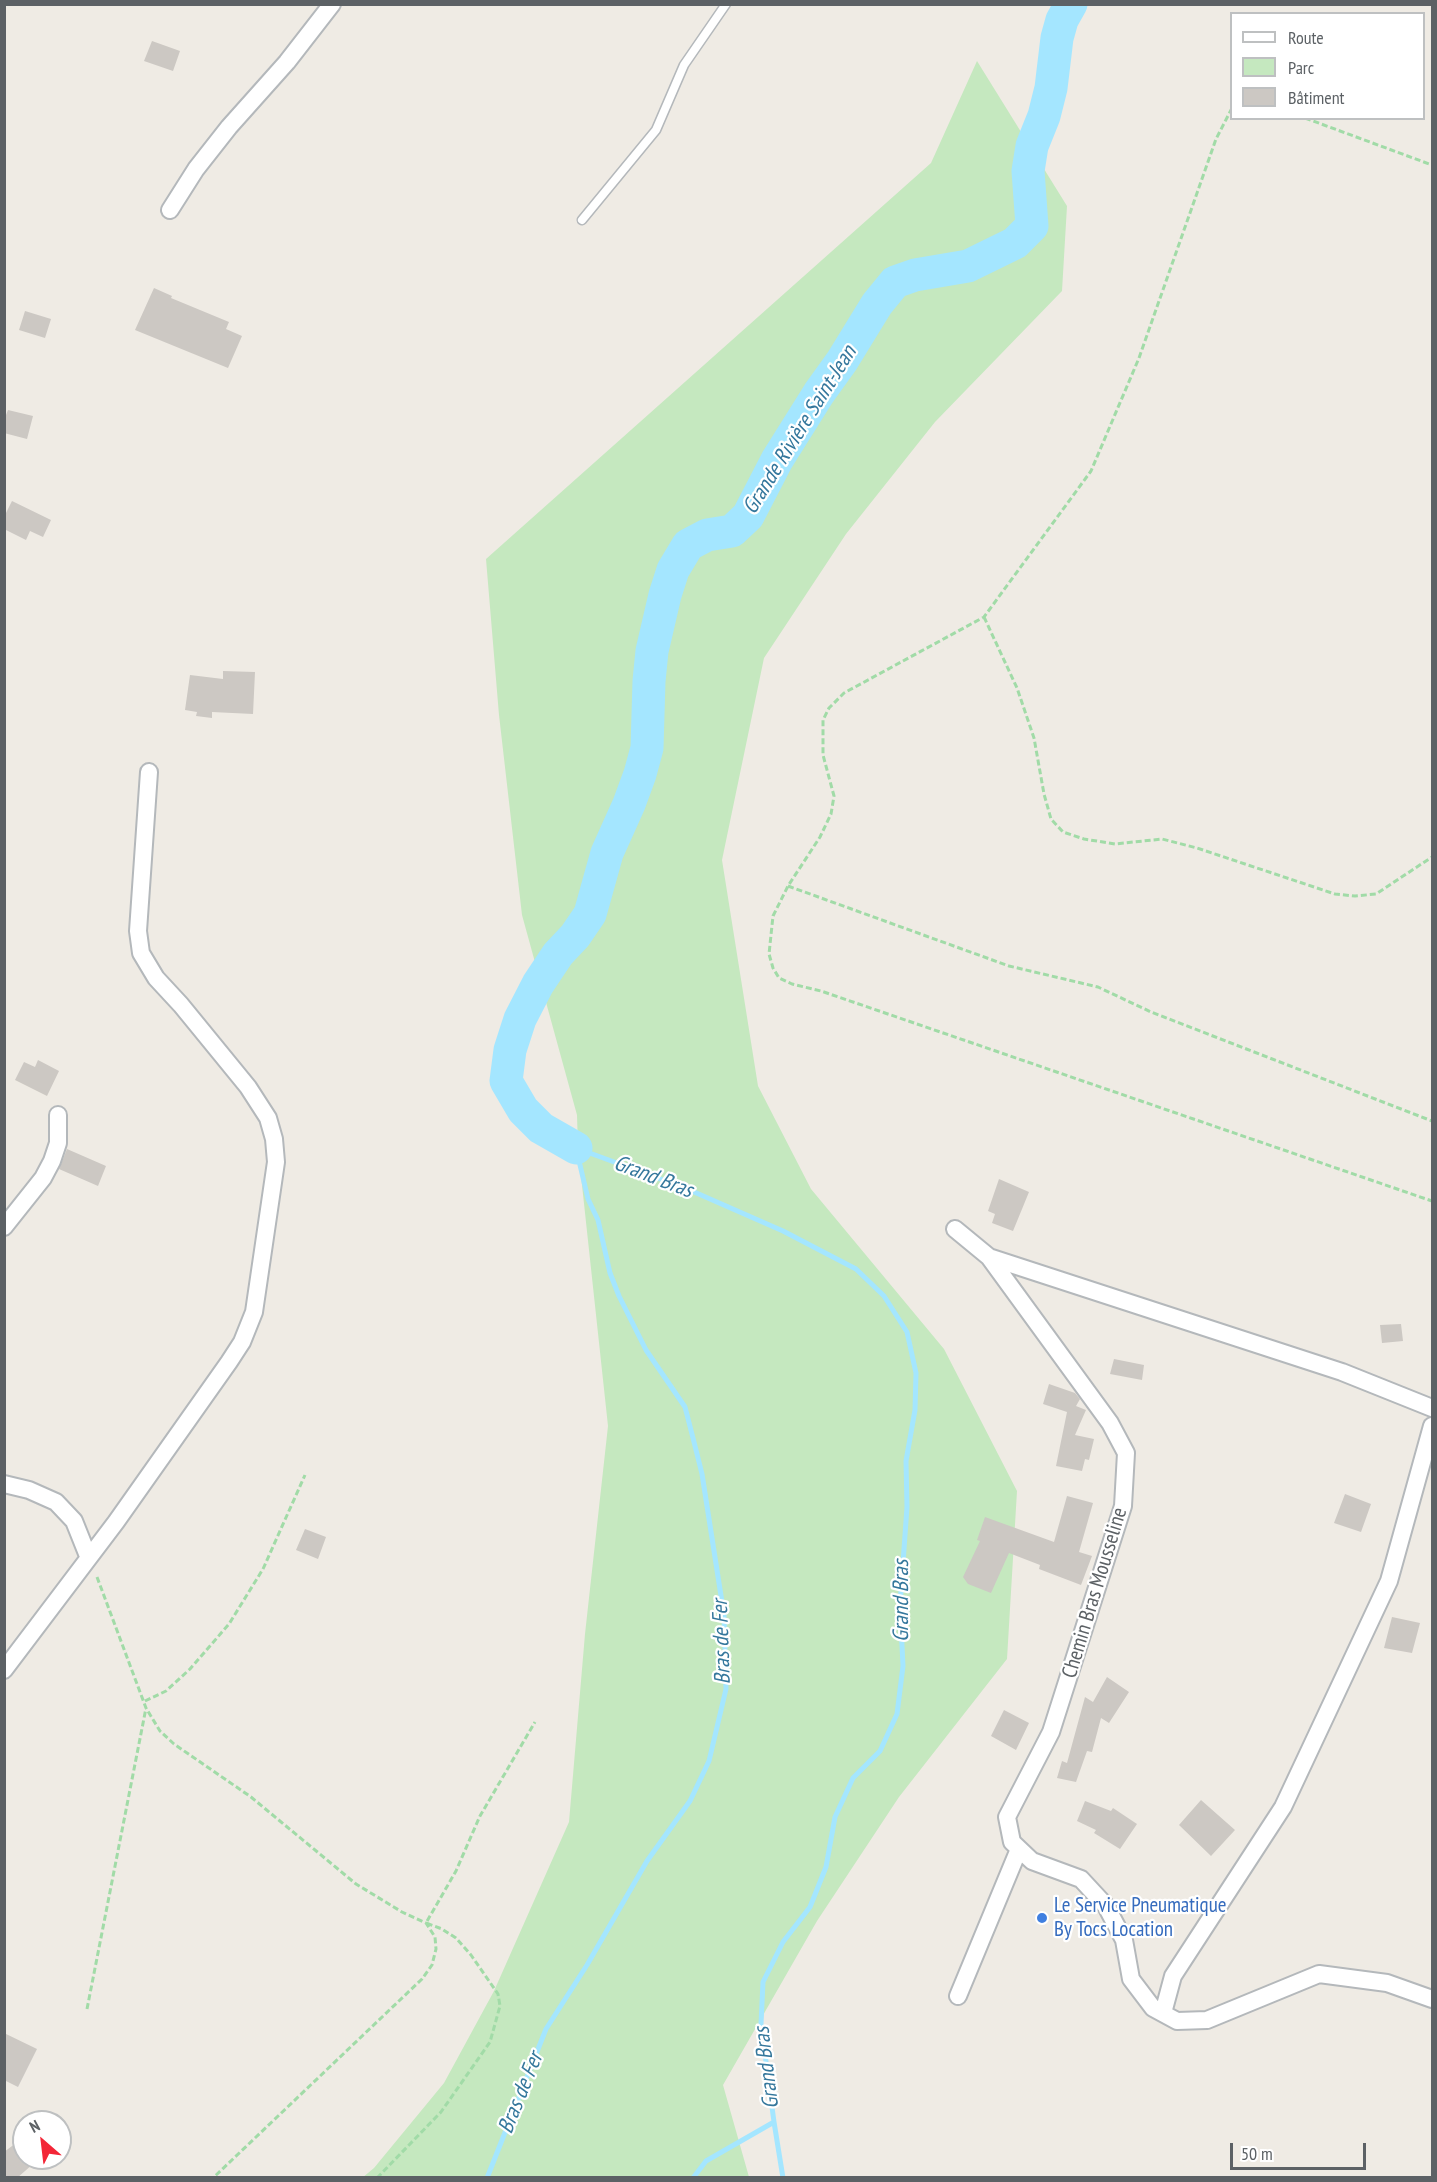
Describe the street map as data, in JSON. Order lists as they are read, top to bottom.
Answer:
{
  "streets": {
    "street": ["Chemin Bras Mousseline"]
  },
  "water": ["Grande Rivière Saint-Jean", "Grand Bras", "Bras de Fer"],
  "places": ["Le Service Pneumatique By Tocs Location"],
  "legend": ["Route", "Parc", "Bâtiment"],
  "scale_bar": "50 m",
  "north": "top left"
}
